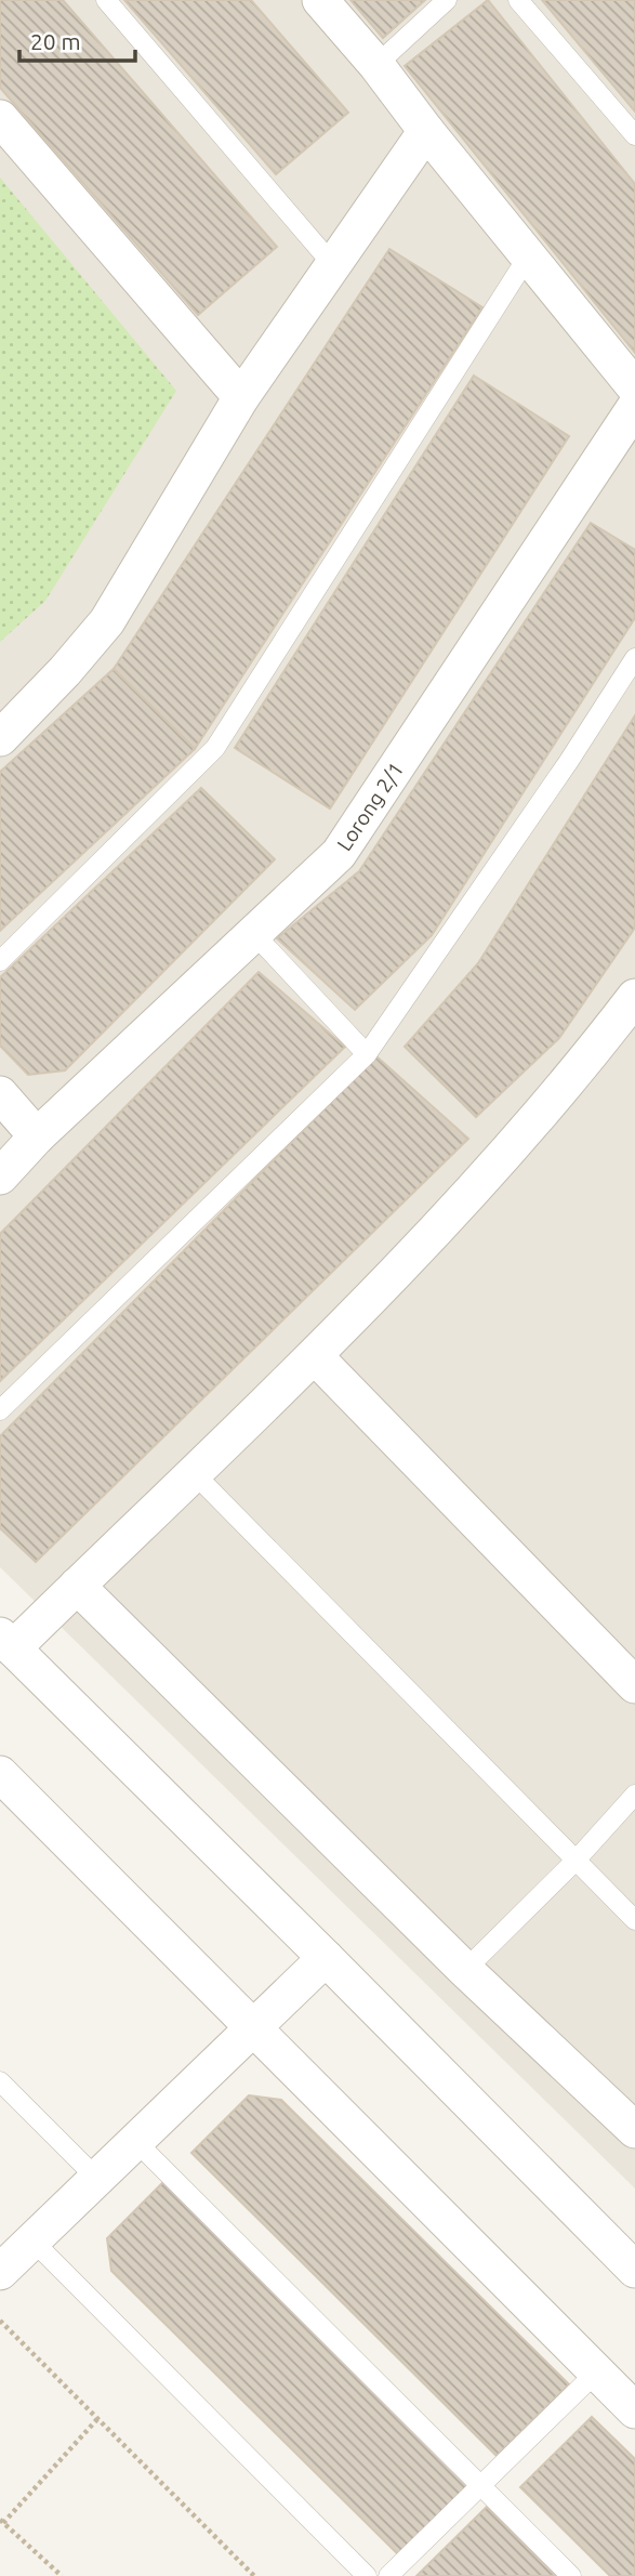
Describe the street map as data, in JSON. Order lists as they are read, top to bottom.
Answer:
{
  "streets": {
    "street": ["Lorong 2/1"]
  },
  "scale_bar": "20 m"
}
